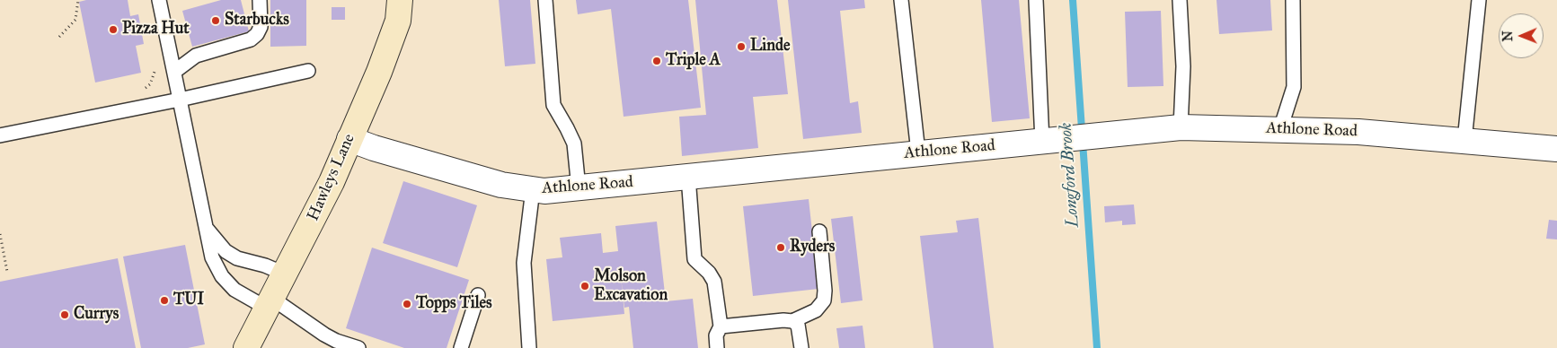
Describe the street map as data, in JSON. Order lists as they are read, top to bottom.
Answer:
{
  "streets": {
    "street": ["Athlone Road", "Hawleys Lane"]
  },
  "crossings": [
    ["Athlone Road", "Hawleys Lane"]
  ],
  "water": ["Longford Brook"],
  "places": [
    "Starbucks",
    "Pizza Hut",
    "Linde",
    "Triple A",
    "Ryders",
    "Molson Excavation",
    "TUI",
    "Topps Tiles",
    "Currys"
  ],
  "north": "left"
}
